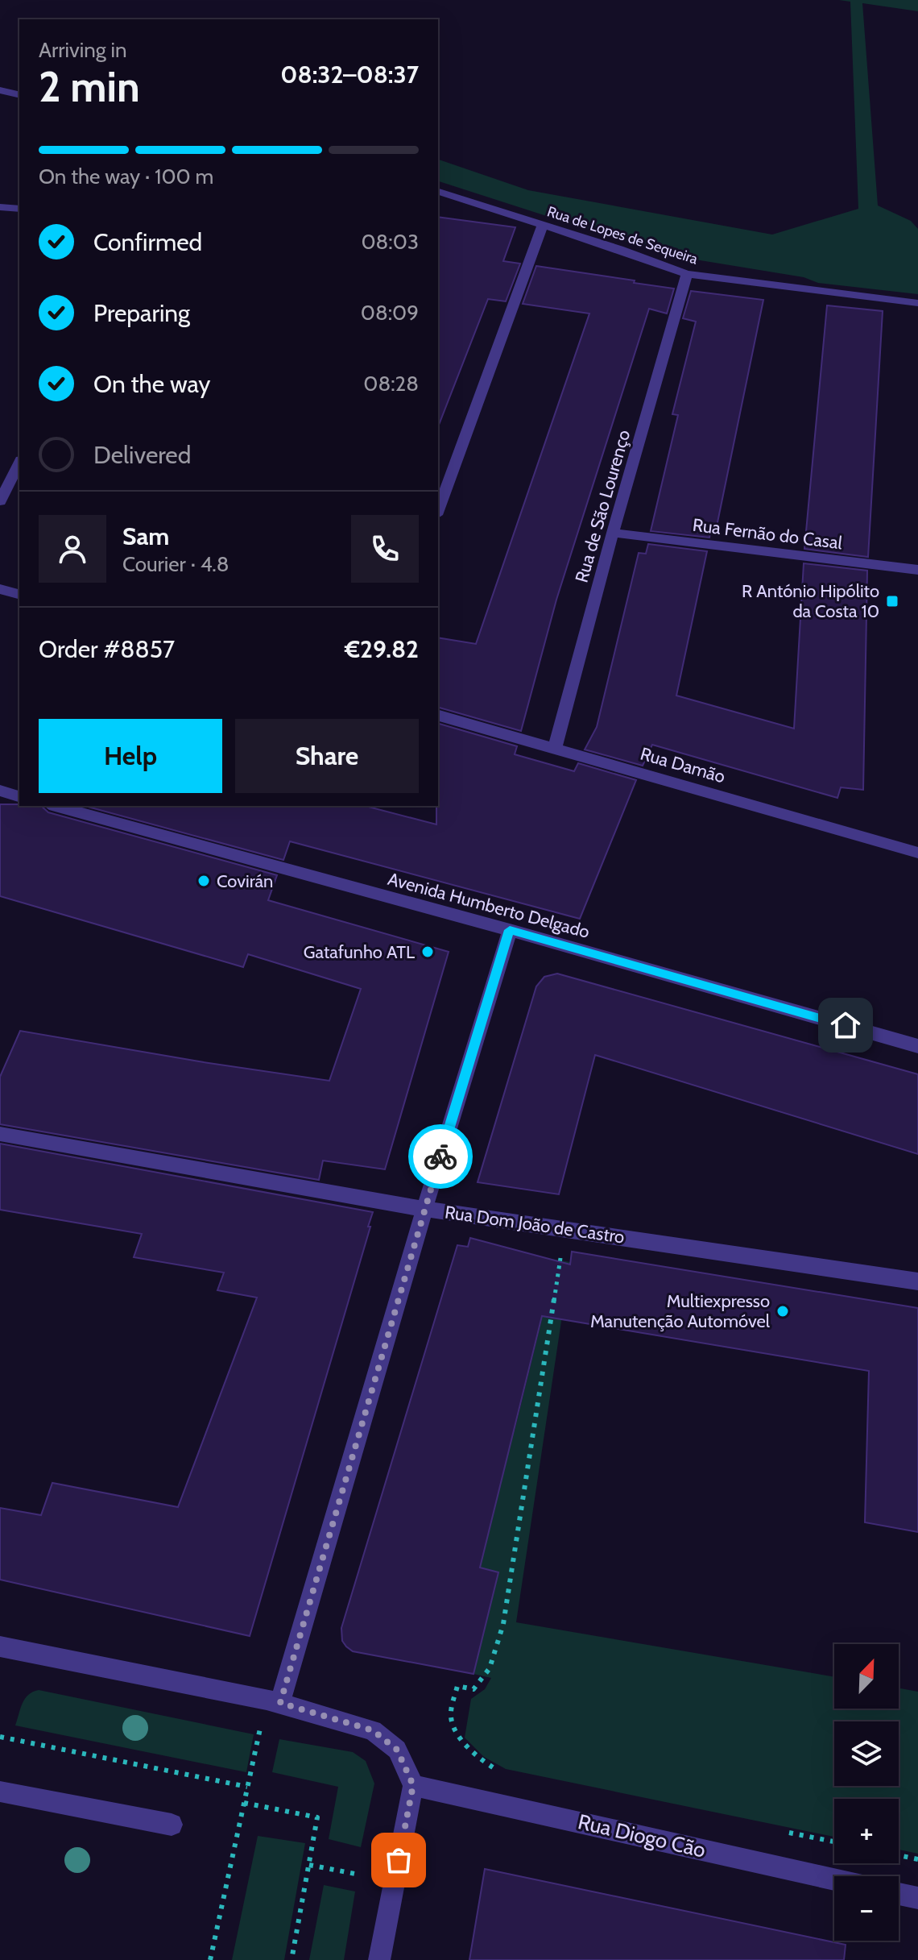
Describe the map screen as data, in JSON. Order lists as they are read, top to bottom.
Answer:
{
  "streets": {
    "street": [
      "Rua de Lopes de Sequeira",
      "Rua de São Lourenço",
      "Rua Fernão do Casal",
      "Rua Damão",
      "Avenida Humberto Delgado",
      "Rua Dom João de Castro",
      "Rua Diogo Cão"
    ]
  },
  "crossings": [
    ["Rua de Lopes de Sequeira", "Rua de São Lourenço"],
    ["Rua de São Lourenço", "Rua Fernão do Casal"],
    ["Rua de São Lourenço", "Rua Damão"]
  ],
  "places": {
    "transit": ["R António Hipólito da Costa 10"],
    "other": ["Covirán", "Gatafunho ATL", "Multiexpresso Manutenção Automóvel"]
  },
  "north": "top right",
  "page": {
    "heading": ["2 min", "Arriving in", "08:32–08:37"],
    "panel": [
      "Sam",
      "Courier · 4.8",
      "Order #8857",
      "€29.82"
    ],
    "bar": "On the way · 100 m",
    "list": [
      ["Confirmed", "08:03"],
      ["Preparing", "08:09"],
      ["On the way", "08:28"],
      "Delivered"
    ],
    "buttons": ["Help", "Share"],
    "map_buttons": ["+", "−"]
  }
}
